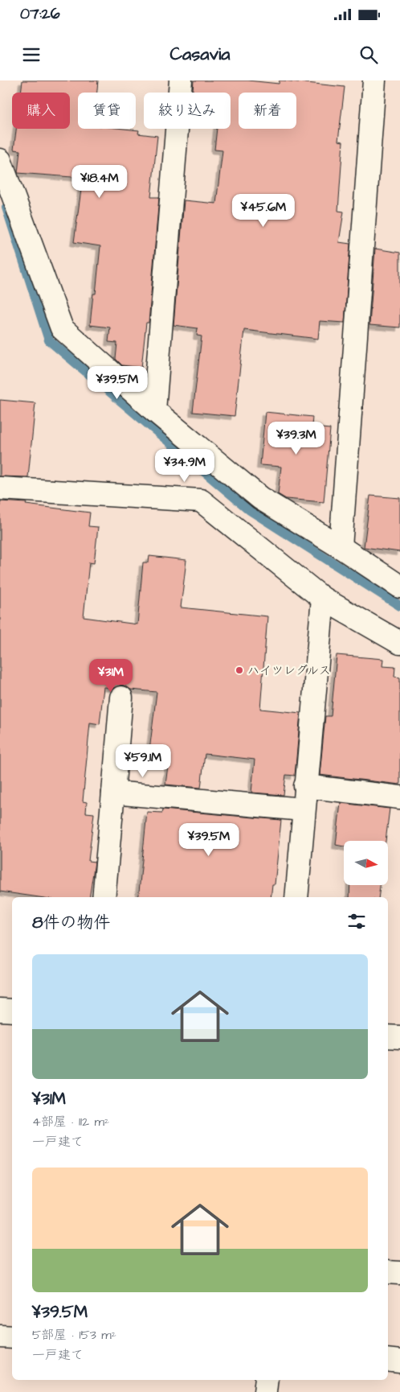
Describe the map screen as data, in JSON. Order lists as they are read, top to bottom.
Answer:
{
  "places": ["ハイツレグルス"],
  "north": "right",
  "page": {
    "status": "07:26",
    "header": "Casavia",
    "chip": [
      "購入",
      "賃貸",
      "絞り込み",
      "新着"
    ],
    "price": [
      "¥18.4M",
      "¥45.6M",
      "¥39.5M",
      "¥39.3M",
      "¥34.9M",
      "¥31M",
      "¥59.1M",
      "¥39.5M"
    ],
    "heading": "8件の物件",
    "list": [
      {
        "name": "¥31M",
        "note": "4部屋 · 112 m² · 一戸建て"
      },
      {
        "name": "¥39.5M",
        "note": "5部屋 · 153 m² · 一戸建て"
      }
    ]
  }
}
